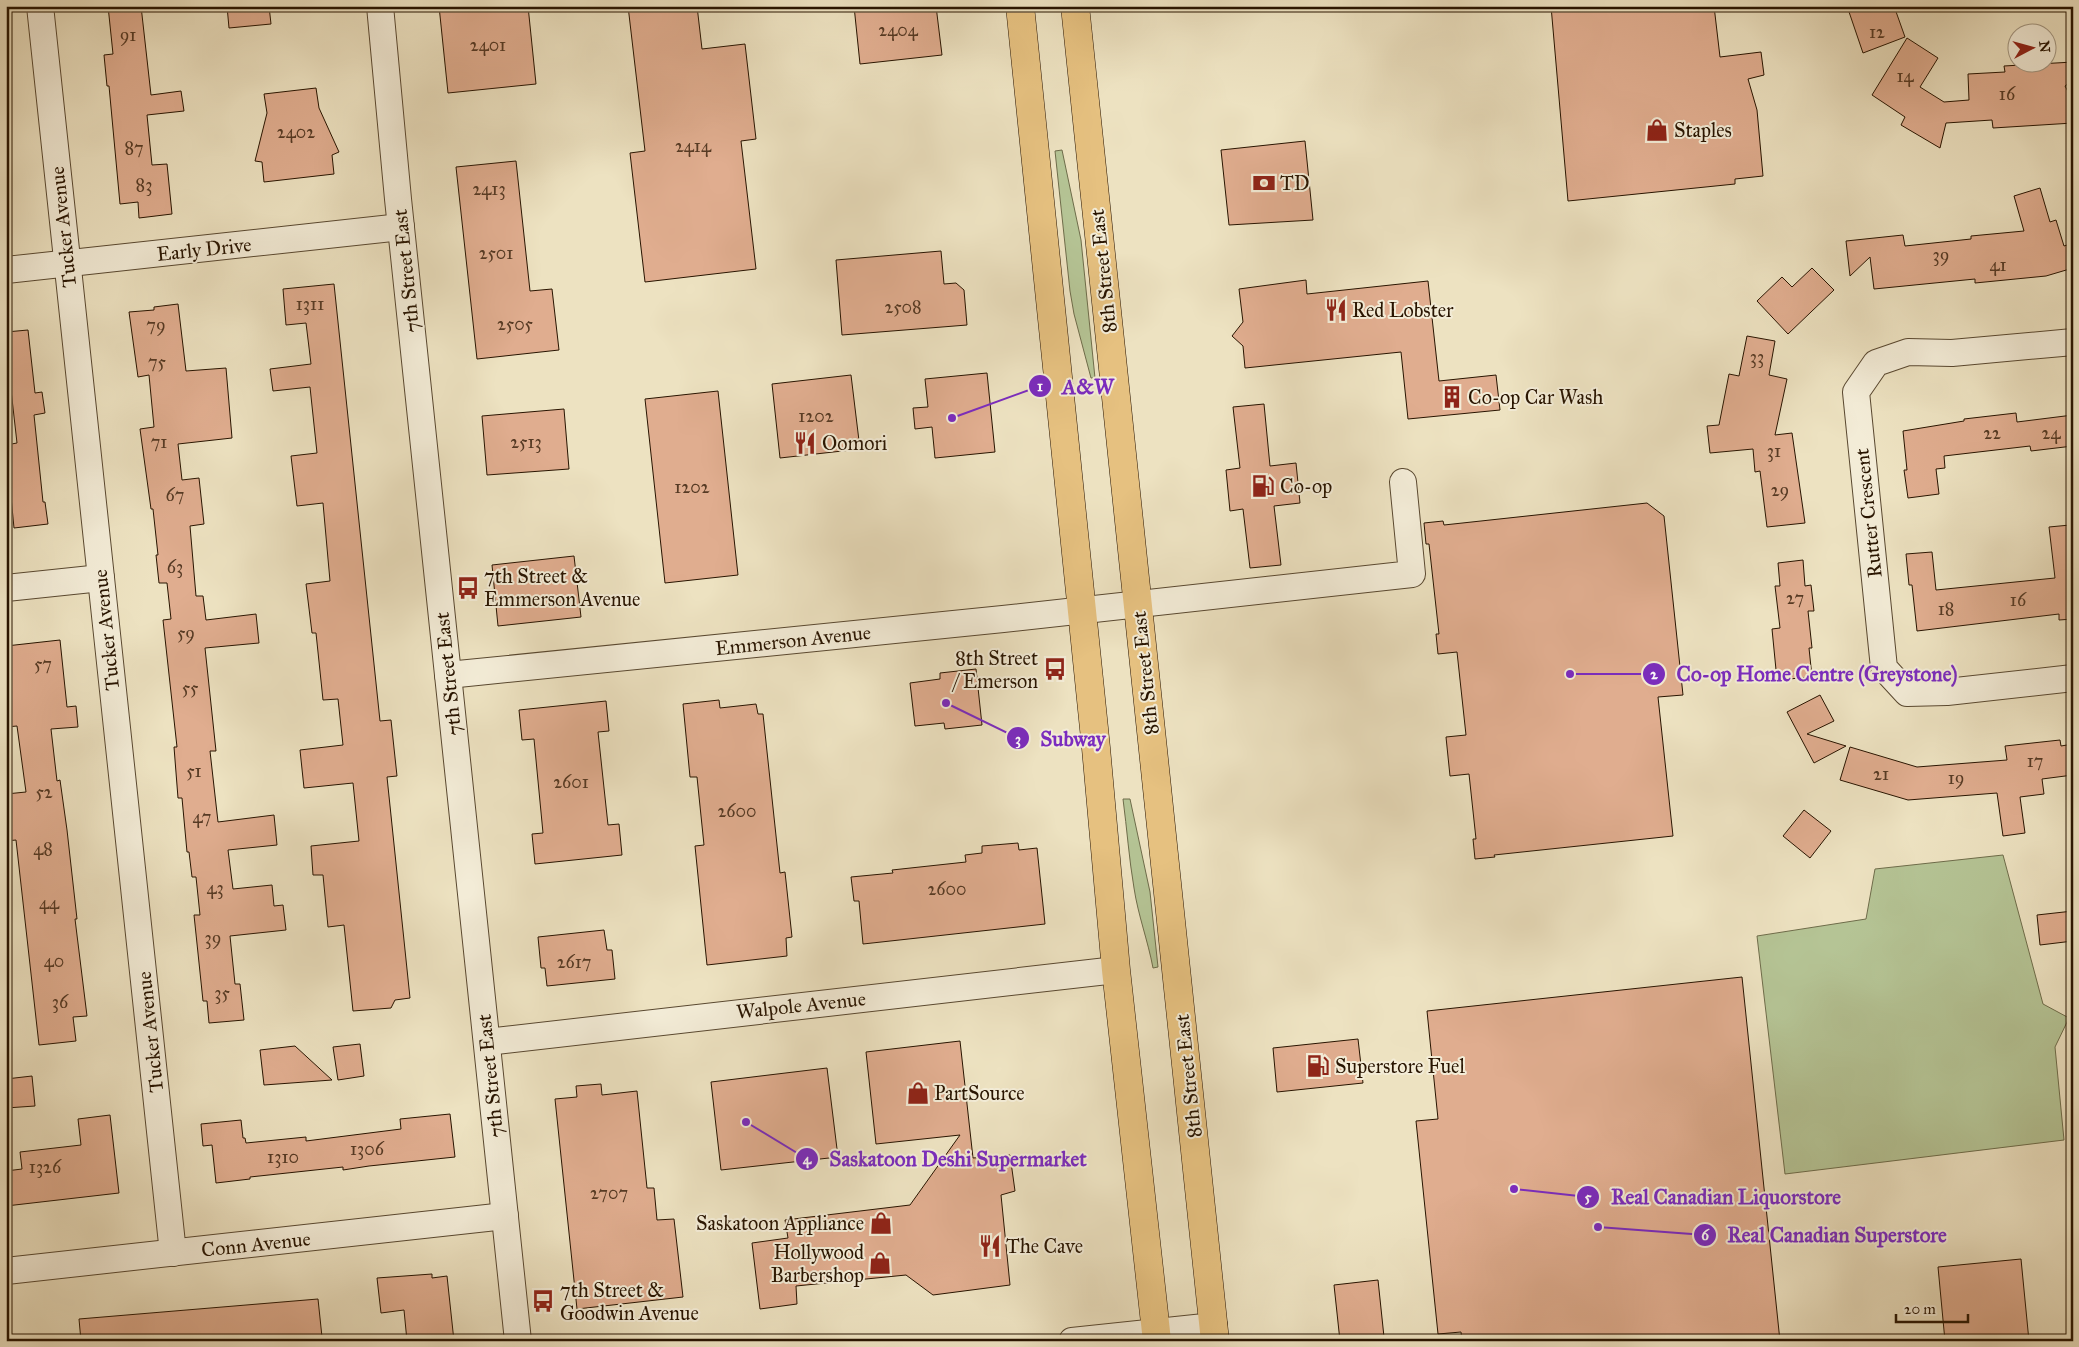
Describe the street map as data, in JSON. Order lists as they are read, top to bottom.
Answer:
{
  "streets": {
    "main road": ["8th Street East"],
    "street": [
      "Tucker Avenue",
      "Early Drive",
      "7th Street East",
      "Rutter Crescent",
      "Emmerson Avenue",
      "Walpole Avenue",
      "Conn Avenue"
    ]
  },
  "crossings": [
    ["Tucker Avenue", "Early Drive"],
    ["Tucker Avenue", "Conn Avenue"],
    ["Early Drive", "7th Street East"],
    ["7th Street East", "Emmerson Avenue"],
    ["7th Street East", "Walpole Avenue"],
    ["7th Street East", "Conn Avenue"],
    ["8th Street East", "Emmerson Avenue"]
  ],
  "places": {
    "shop": [
      "Staples",
      "PartSource",
      "Saskatoon Appliance",
      "Hollywood Barbershop"
    ],
    "bank": ["TD"],
    "restaurant": ["Red Lobster", "Oomori", "The Cave"],
    "building": ["Co-op Car Wash"],
    "other": [
      "A&W",
      "Co-op Home Centre (Greystone)",
      "Subway",
      "Saskatoon Deshi Supermarket",
      "Real Canadian Liquorstore",
      "Real Canadian Superstore"
    ],
    "fuel station": ["Co-op", "Superstore Fuel"],
    "bus stop": ["7th Street & Emmerson Avenue", "8th Street / Emerson", "7th Street & Goodwin Avenue"]
  },
  "house_numbers": [
    "2404",
    "12",
    "91",
    "2401",
    "14",
    "16",
    "2402",
    "2414",
    "87",
    "83",
    "2413",
    "2501",
    "39",
    "41",
    "1311",
    "2508",
    "2505",
    "79",
    "33",
    "75",
    "1202",
    "22",
    "24",
    "71",
    "2513",
    "31",
    "1202",
    "29",
    "67",
    "63",
    "27",
    "16",
    "18",
    "59",
    "57",
    "55",
    "17",
    "51",
    "21",
    "19",
    "2601",
    "52",
    "2600",
    "47",
    "48",
    "43",
    "2600",
    "44",
    "39",
    "40",
    "2617",
    "35",
    "36",
    "1306",
    "1310",
    "1326",
    "2707"
  ],
  "scale_bar": "20 m",
  "north": "right"
}
